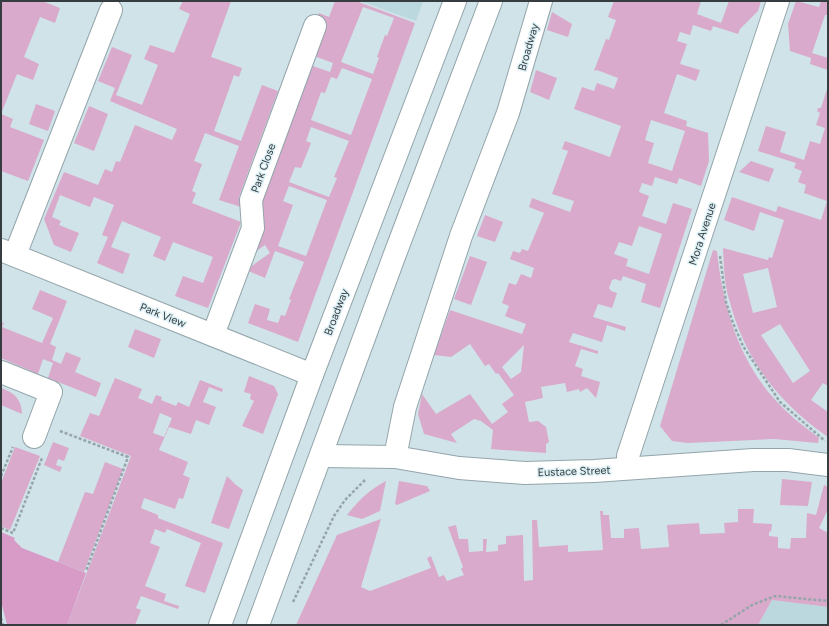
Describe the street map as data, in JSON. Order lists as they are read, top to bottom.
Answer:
{
  "streets": {
    "main road": [
      "Broadway",
      "Park Close",
      "Mora Avenue",
      "Park View",
      "Eustace Street"
    ]
  },
  "crossings": [
    ["Broadway", "Park View"],
    ["Broadway", "Eustace Street"],
    ["Park Close", "Park View"],
    ["Mora Avenue", "Eustace Street"]
  ]
}
